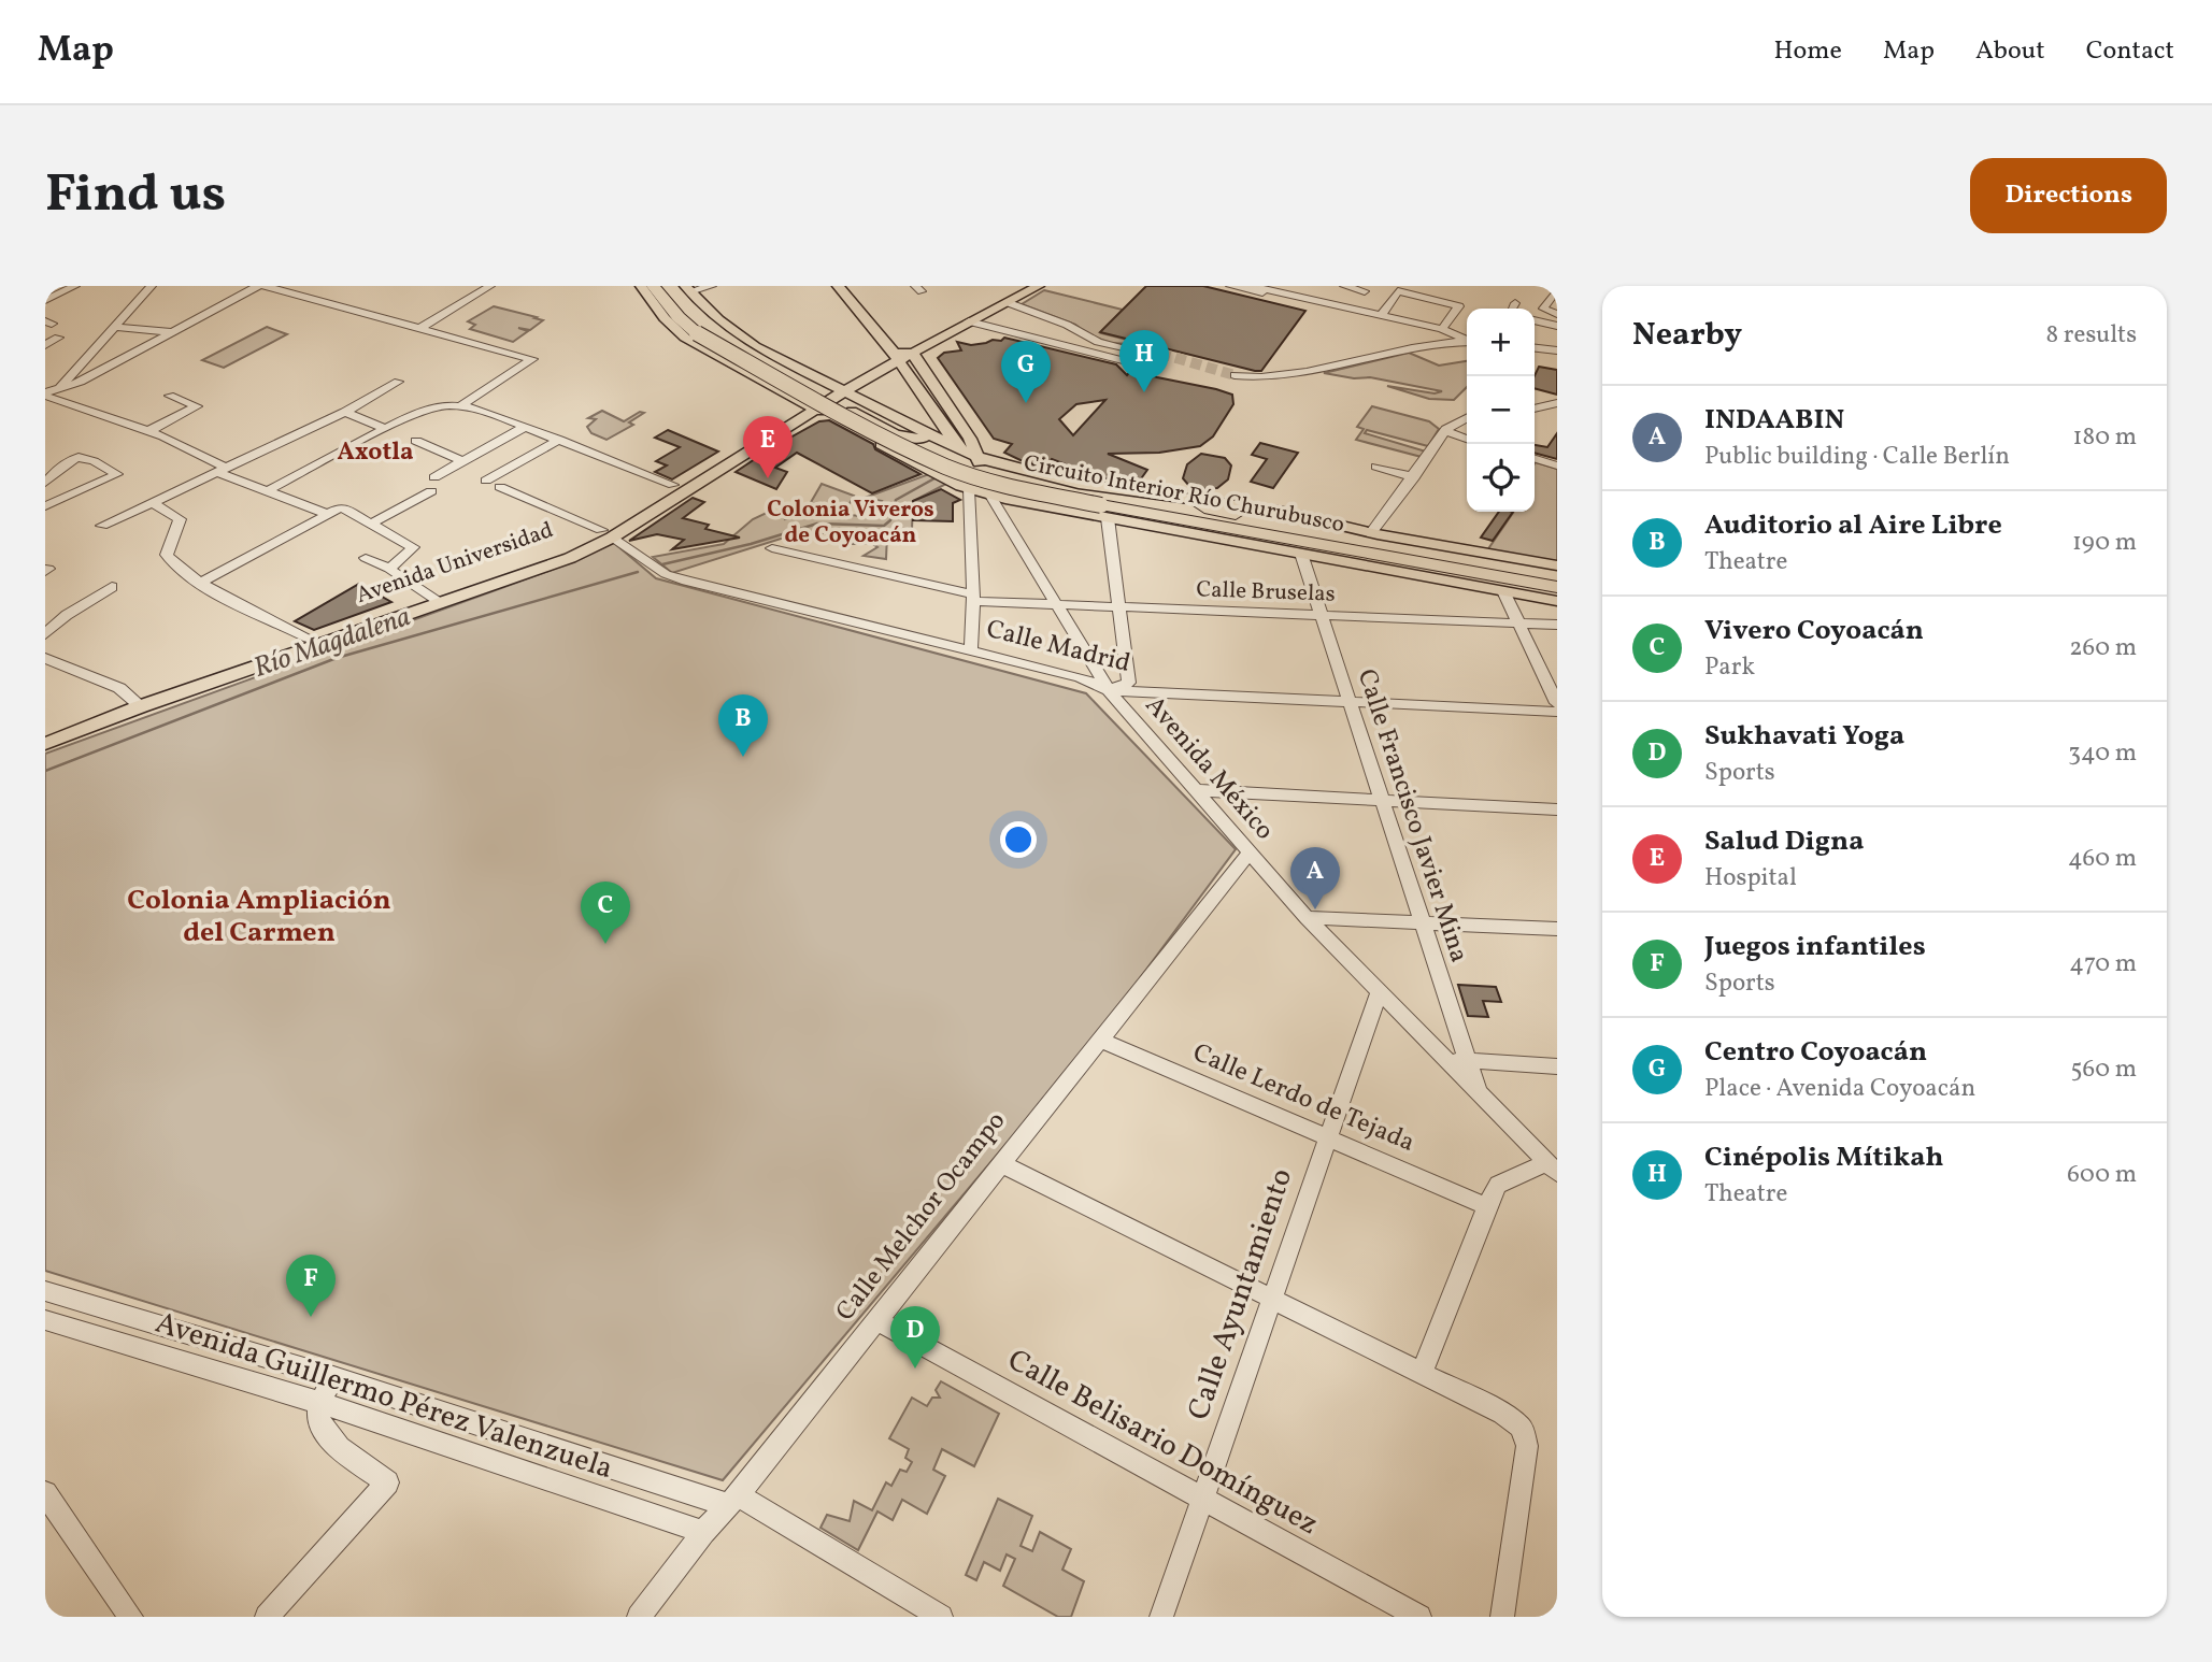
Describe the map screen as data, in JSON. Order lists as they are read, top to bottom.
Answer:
{
  "streets": {
    "highway": ["Circuito Interior Río Churubusco"],
    "main road": ["Avenida Universidad"],
    "street": [
      "Calle Bruselas",
      "Calle Madrid",
      "Avenida México",
      "Calle Francisco Javier Mina",
      "Calle Lerdo de Tejada",
      "Calle Melchor Ocampo",
      "Calle Ayuntamiento",
      "Avenida Guillermo Pérez Valenzuela",
      "Calle Belisario Domínguez"
    ]
  },
  "crossings": [
    ["Circuito Interior Río Churubusco", "Avenida Universidad"],
    ["Avenida Universidad", "Calle Madrid"],
    ["Calle Bruselas", "Avenida México"],
    ["Calle Bruselas", "Calle Francisco Javier Mina"],
    ["Calle Madrid", "Avenida México"],
    ["Calle Madrid", "Calle Francisco Javier Mina"],
    ["Avenida México", "Calle Francisco Javier Mina"],
    ["Avenida México", "Calle Melchor Ocampo"],
    ["Avenida México", "Calle Ayuntamiento"],
    ["Calle Lerdo de Tejada", "Calle Melchor Ocampo"],
    ["Calle Lerdo de Tejada", "Calle Ayuntamiento"],
    ["Calle Melchor Ocampo", "Avenida Guillermo Pérez Valenzuela"],
    ["Calle Melchor Ocampo", "Calle Belisario Domínguez"],
    ["Calle Ayuntamiento", "Calle Belisario Domínguez"]
  ],
  "districts": ["Axotla", "Colonia Viveros de Coyoacán", "Colonia Ampliación del Carmen"],
  "water": ["Río Magdalena"],
  "page": {
    "header": "Map",
    "nav": [
      "Home",
      "Map",
      "About",
      "Contact"
    ],
    "buttons": "Directions",
    "title": "Find us",
    "heading": ["Nearby", "8 results"],
    "map_buttons": ["+", "−"],
    "pins": [
      "H",
      "G",
      "E",
      "B",
      "A",
      "C",
      "F",
      "D"
    ],
    "list": [
      {
        "mark": "A",
        "name": "INDAABIN",
        "note": "Public building · Calle Berlín",
        "value": "180 m"
      },
      {
        "mark": "B",
        "name": "Auditorio al Aire Libre",
        "note": "Theatre",
        "value": "190 m"
      },
      {
        "mark": "C",
        "name": "Vivero Coyoacán",
        "note": "Park",
        "value": "260 m"
      },
      {
        "mark": "D",
        "name": "Sukhavati Yoga",
        "note": "Sports",
        "value": "340 m"
      },
      {
        "mark": "E",
        "name": "Salud Digna",
        "note": "Hospital",
        "value": "460 m"
      },
      {
        "mark": "F",
        "name": "Juegos infantiles",
        "note": "Sports",
        "value": "470 m"
      },
      {
        "mark": "G",
        "name": "Centro Coyoacán",
        "note": "Place · Avenida Coyoacán",
        "value": "560 m"
      },
      {
        "mark": "H",
        "name": "Cinépolis Mítikah",
        "note": "Theatre",
        "value": "600 m"
      }
    ]
  }
}
